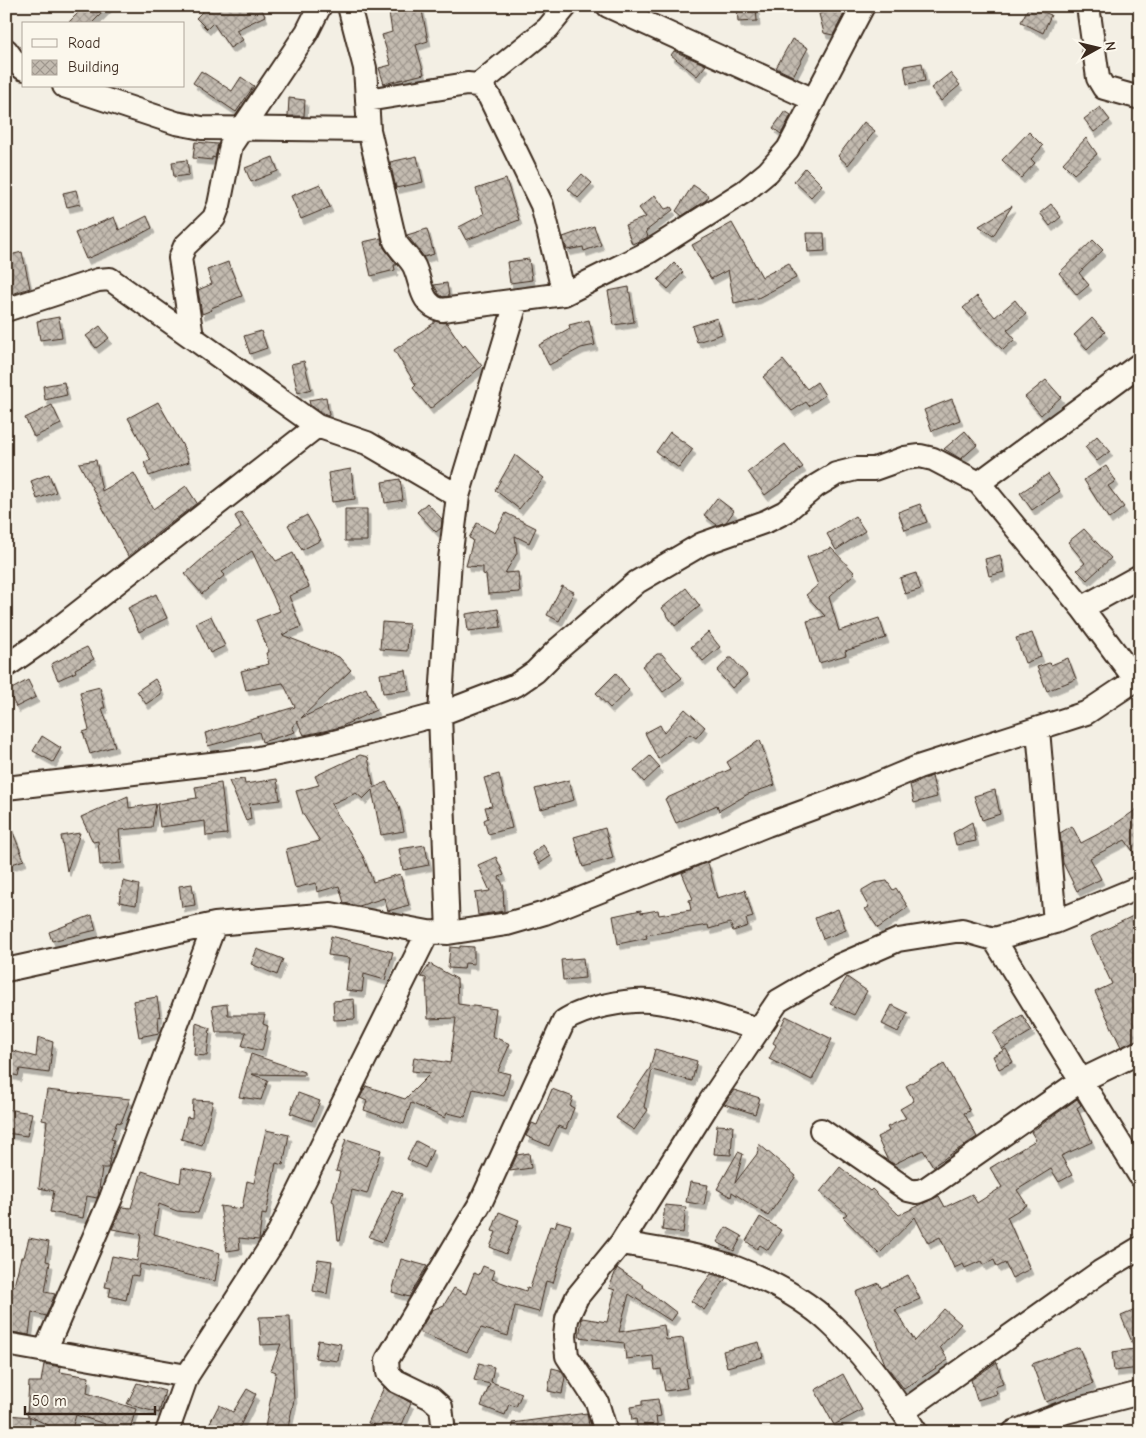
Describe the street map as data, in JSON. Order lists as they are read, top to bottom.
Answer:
{
  "legend": ["Road", "Building"],
  "scale_bar": "50 m",
  "north": "right"
}
